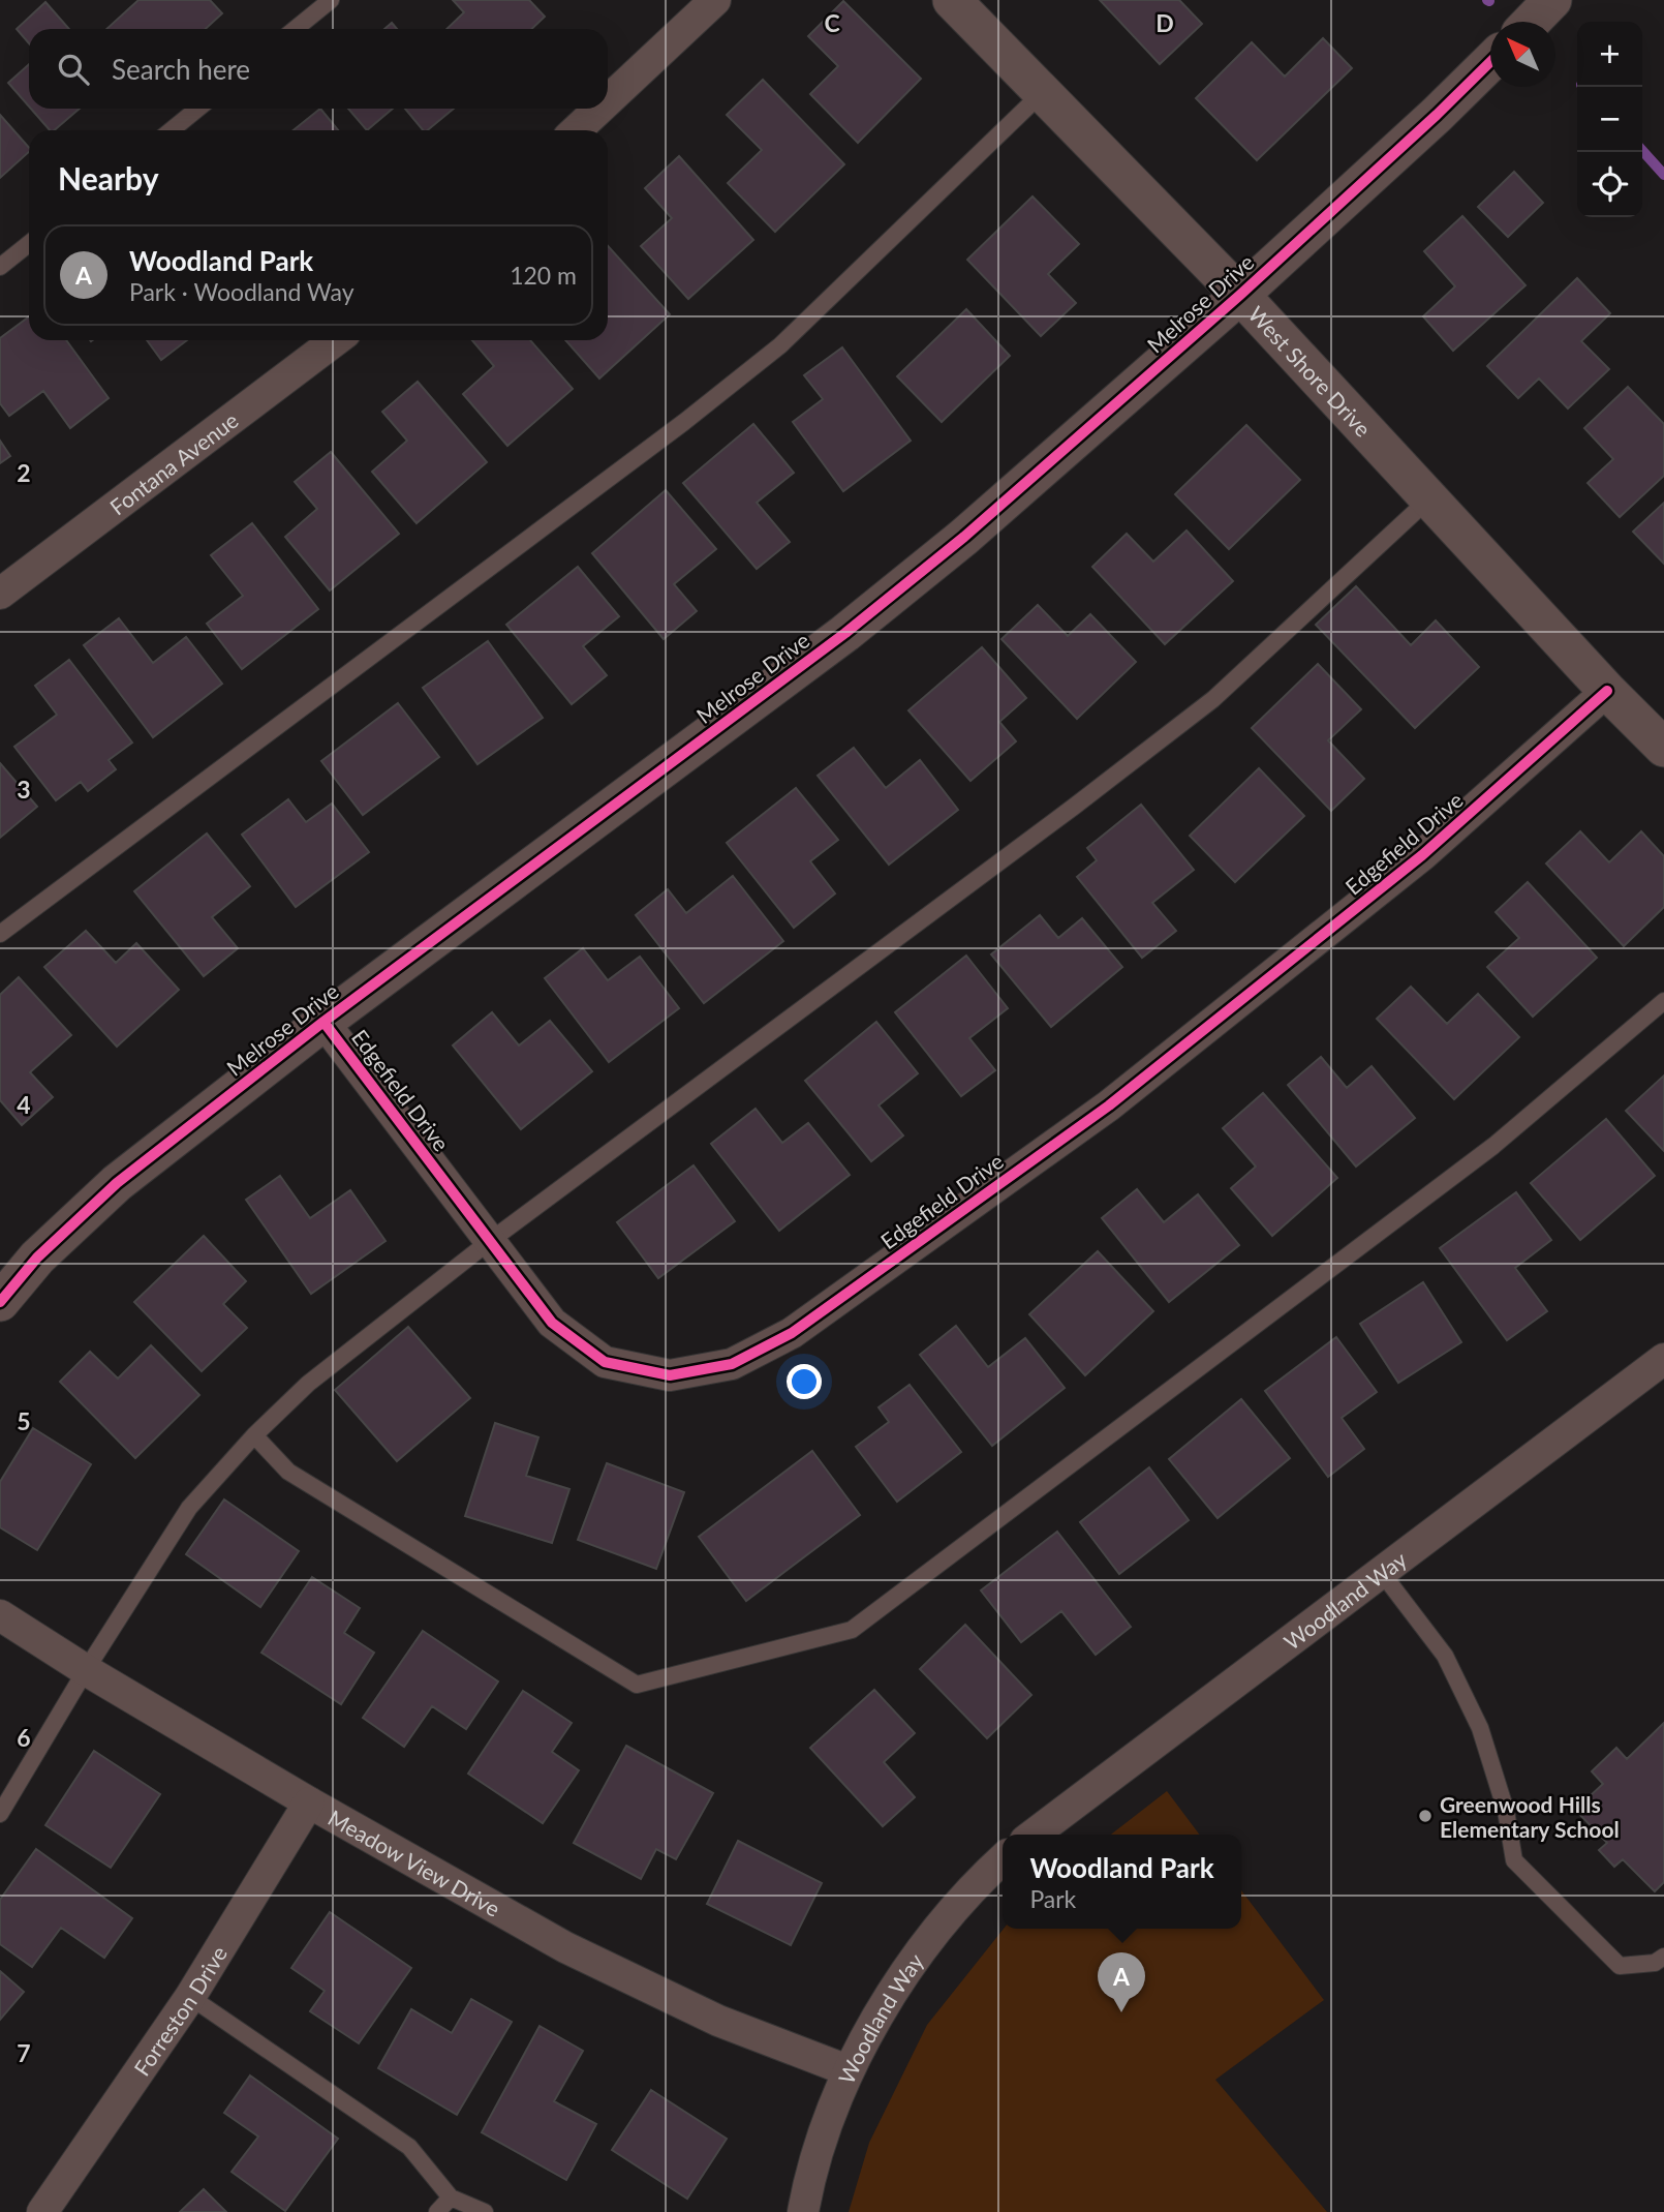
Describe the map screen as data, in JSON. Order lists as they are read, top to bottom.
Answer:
{
  "streets": {
    "street": [
      "Melrose Drive",
      "West Shore Drive",
      "Fontana Avenue",
      "Edgefield Drive",
      "Woodland Way",
      "Meadow View Drive",
      "Forreston Drive"
    ]
  },
  "crossings": [
    ["Melrose Drive", "West Shore Drive"],
    ["Melrose Drive", "Edgefield Drive"],
    ["West Shore Drive", "Edgefield Drive"],
    ["Woodland Way", "Meadow View Drive"],
    ["Meadow View Drive", "Forreston Drive"]
  ],
  "places": ["Greenwood Hills Elementary School"],
  "north": "top left",
  "page": {
    "map_buttons": ["+", "−"],
    "search": "Search here",
    "heading": "Nearby",
    "list": [
      {
        "mark": "A",
        "name": "Woodland Park",
        "note": "Park · Woodland Way",
        "value": "120 m"
      }
    ],
    "popup": ["Woodland Park", "Park"],
    "pins": "A"
  },
  "grid": {
    "columns": ["C", "D"],
    "rows": [
      "2",
      "3",
      "4",
      "5",
      "6",
      "7"
    ]
  }
}
